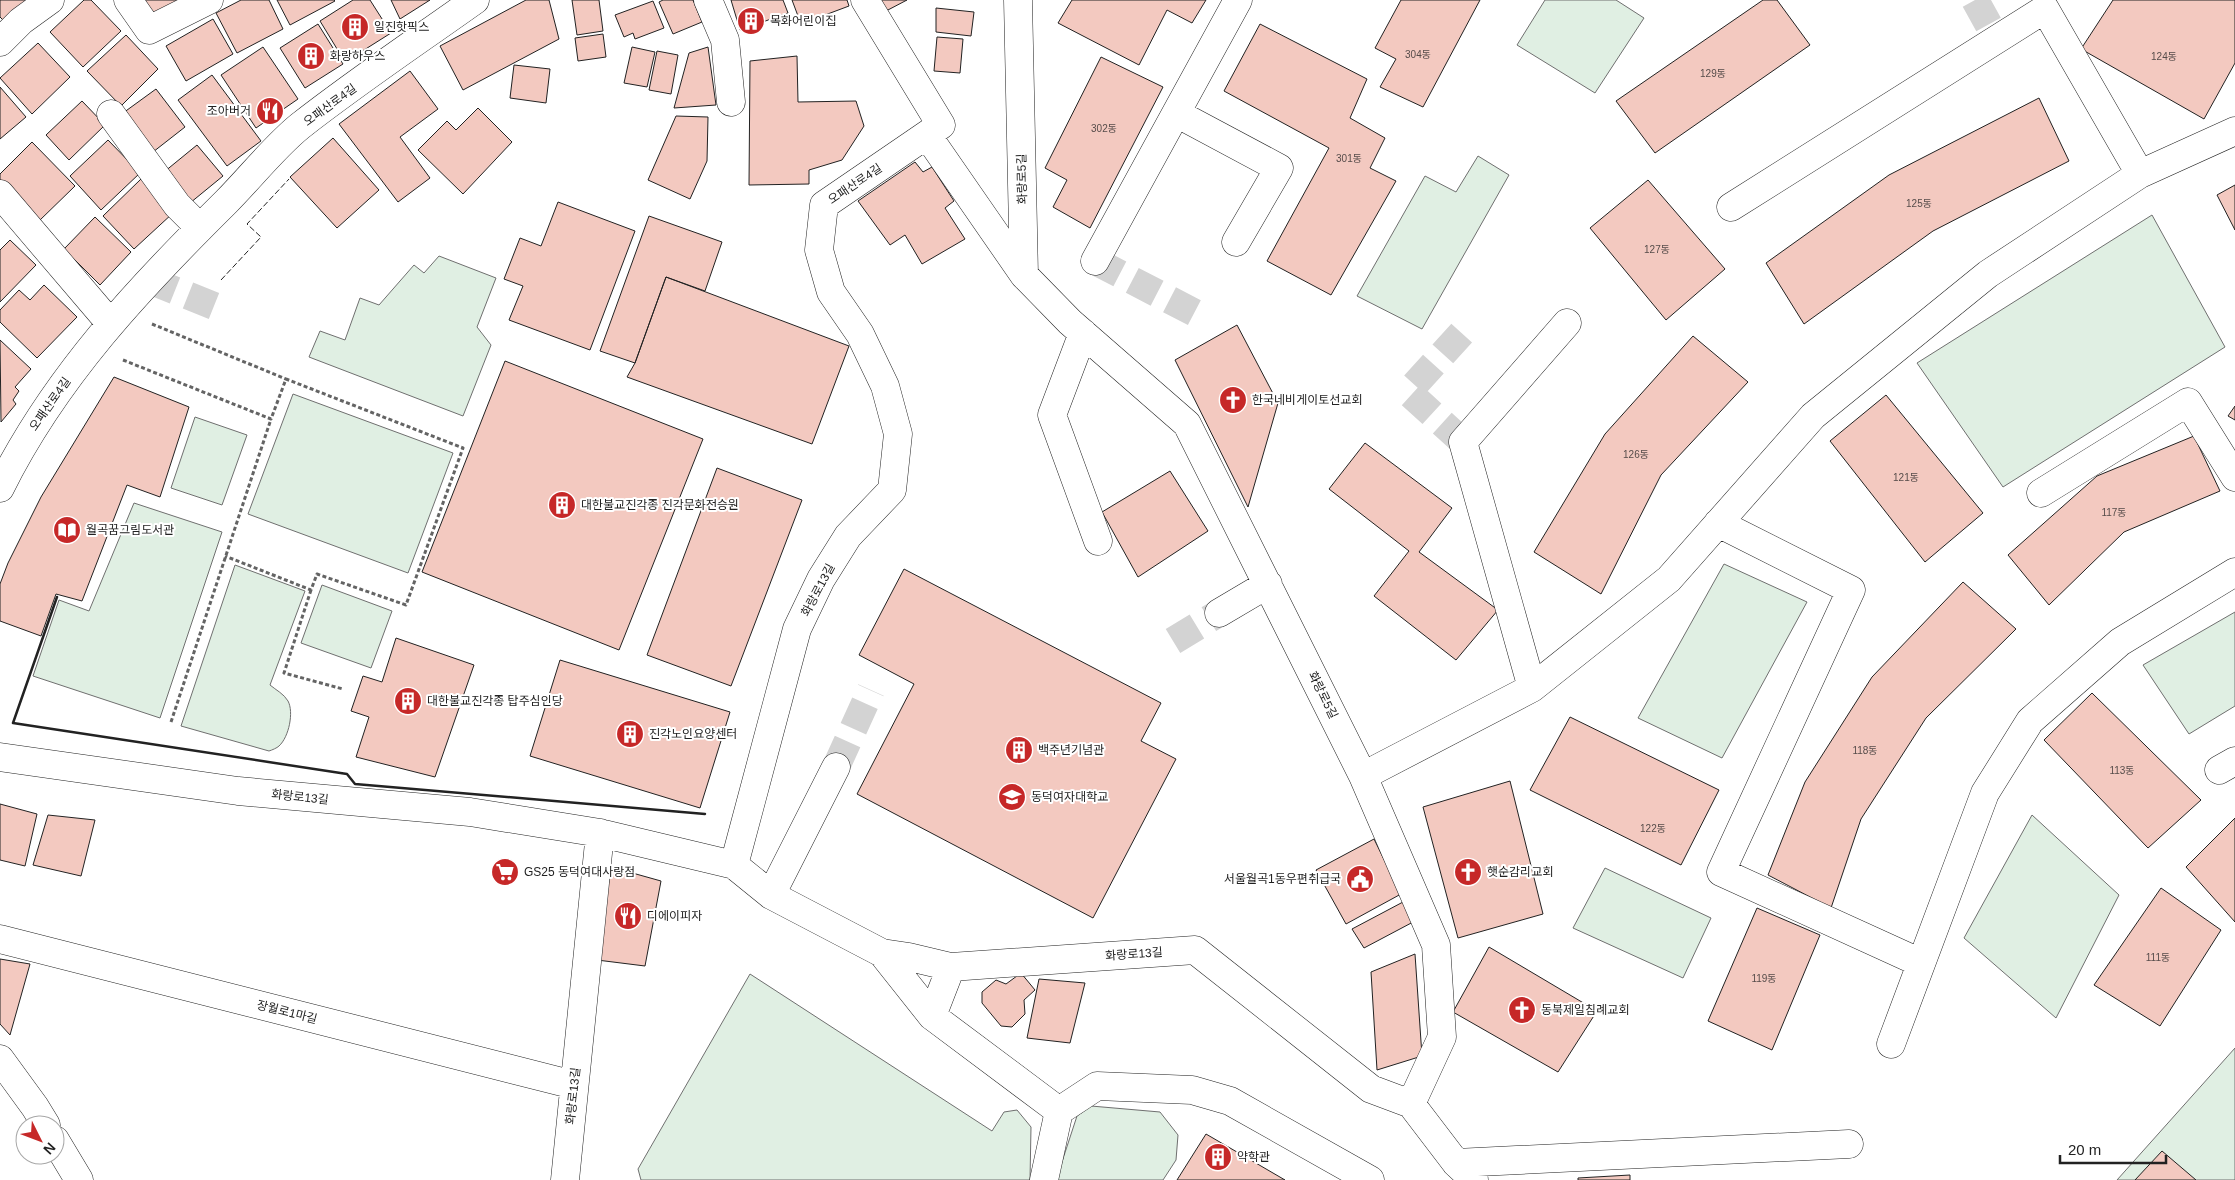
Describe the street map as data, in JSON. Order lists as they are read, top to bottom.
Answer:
{
  "streets": {
    "street": [
      "오패산로4길",
      "화랑로5길",
      "화랑로13길",
      "장월로1마길"
    ]
  },
  "crossings": [
    ["오패산로4길", "화랑로13길"],
    ["화랑로5길", "화랑로13길"],
    ["화랑로13길", "장월로1마길"]
  ],
  "places": {
    "building": [
      "목화어린이집",
      "일진핫픽스",
      "화랑하우스",
      "대한불교진각종 진각문화전승원",
      "대한불교진각종 탑주심인당",
      "진각노인요양센터",
      "백주년기념관",
      "약학관"
    ],
    "restaurant": ["조아버거", "디에이피자"],
    "church": ["한국네비게이토선교회", "햇순감리교회", "동북제일침례교회"],
    "library": ["월곡꿈그림도서관"],
    "school or university": ["동덕여자대학교"],
    "supermarket": ["GS25 동덕여대사랑점"],
    "public building": ["서울월곡1동우편취급국"]
  },
  "house_numbers": [
    "304동",
    "124동",
    "129동",
    "302동",
    "301동",
    "125동",
    "127동",
    "126동",
    "121동",
    "117동",
    "118동",
    "113동",
    "122동",
    "111동",
    "119동"
  ],
  "scale_bar": "20 m",
  "north": "bottom right"
}
